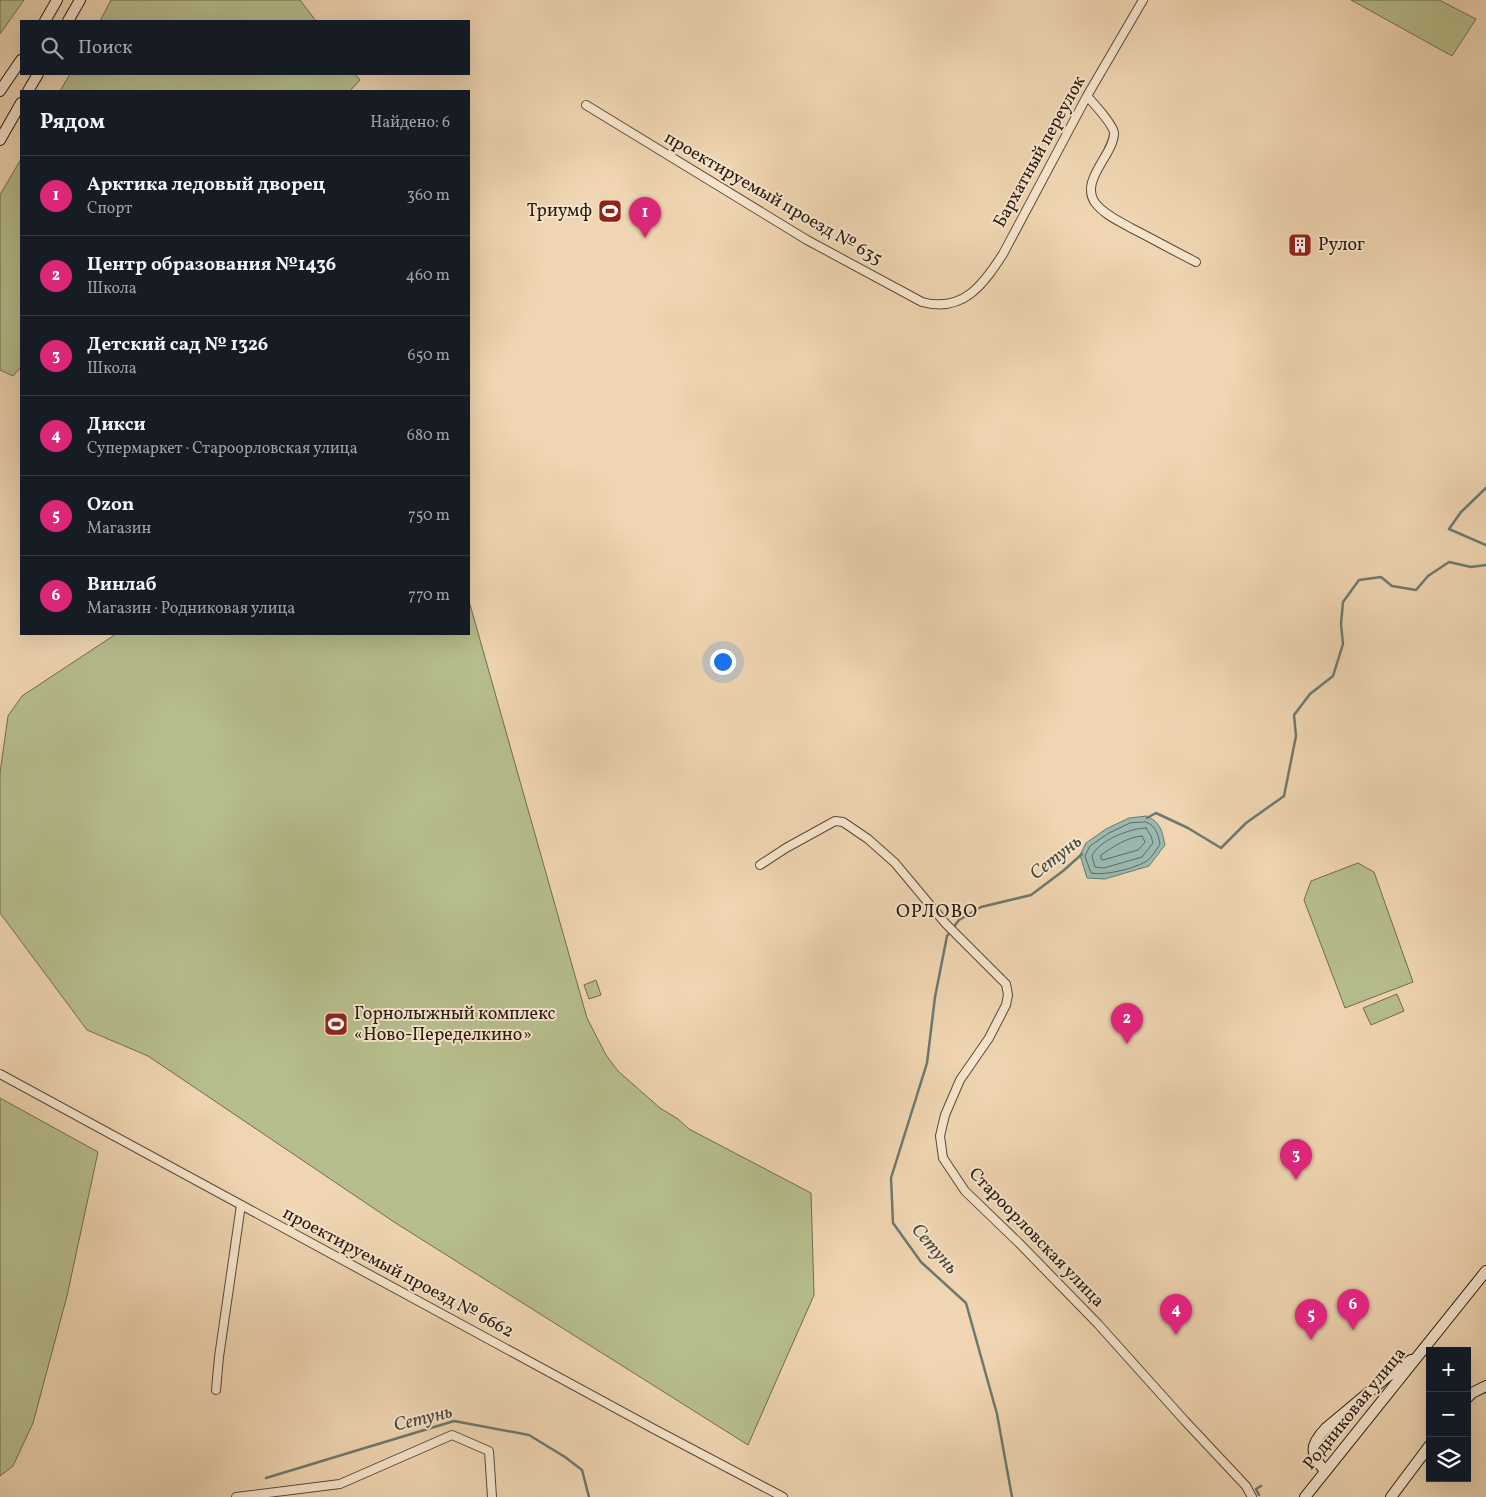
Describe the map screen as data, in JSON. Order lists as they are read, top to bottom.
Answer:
{
  "streets": {
    "main road": ["Родниковая улица"],
    "street": [
      "Бархатный переулок",
      "проектируемый проезд № 635",
      "Староорловская улица",
      "проектируемый проезд № 6662"
    ]
  },
  "crossings": [
    ["Бархатный переулок", "проектируемый проезд № 635"]
  ],
  "districts": ["ОРЛОВО"],
  "water": ["Сетунь"],
  "places": {
    "sports": ["Триумф", "Горнолыжный комплекс «Ново-Переделкино»"],
    "building": ["Рулог"]
  },
  "page": {
    "search": "Поиск",
    "heading": ["Рядом", "Найдено: 6"],
    "list": [
      {
        "mark": "1",
        "name": "Арктика ледовый дворец",
        "note": "Спорт",
        "value": "360 m"
      },
      {
        "mark": "2",
        "name": "Центр образования №1436",
        "note": "Школа",
        "value": "460 m"
      },
      {
        "mark": "3",
        "name": "Детский сад № 1326",
        "note": "Школа",
        "value": "650 m"
      },
      {
        "mark": "4",
        "name": "Дикси",
        "note": "Супермаркет · Староорловская улица",
        "value": "680 m"
      },
      {
        "mark": "5",
        "name": "Ozon",
        "note": "Магазин",
        "value": "750 m"
      },
      {
        "mark": "6",
        "name": "Винлаб",
        "note": "Магазин · Родниковая улица",
        "value": "770 m"
      }
    ],
    "pins": [
      "1",
      "2",
      "3",
      "6",
      "4",
      "5"
    ],
    "map_buttons": ["+", "−"]
  }
}
